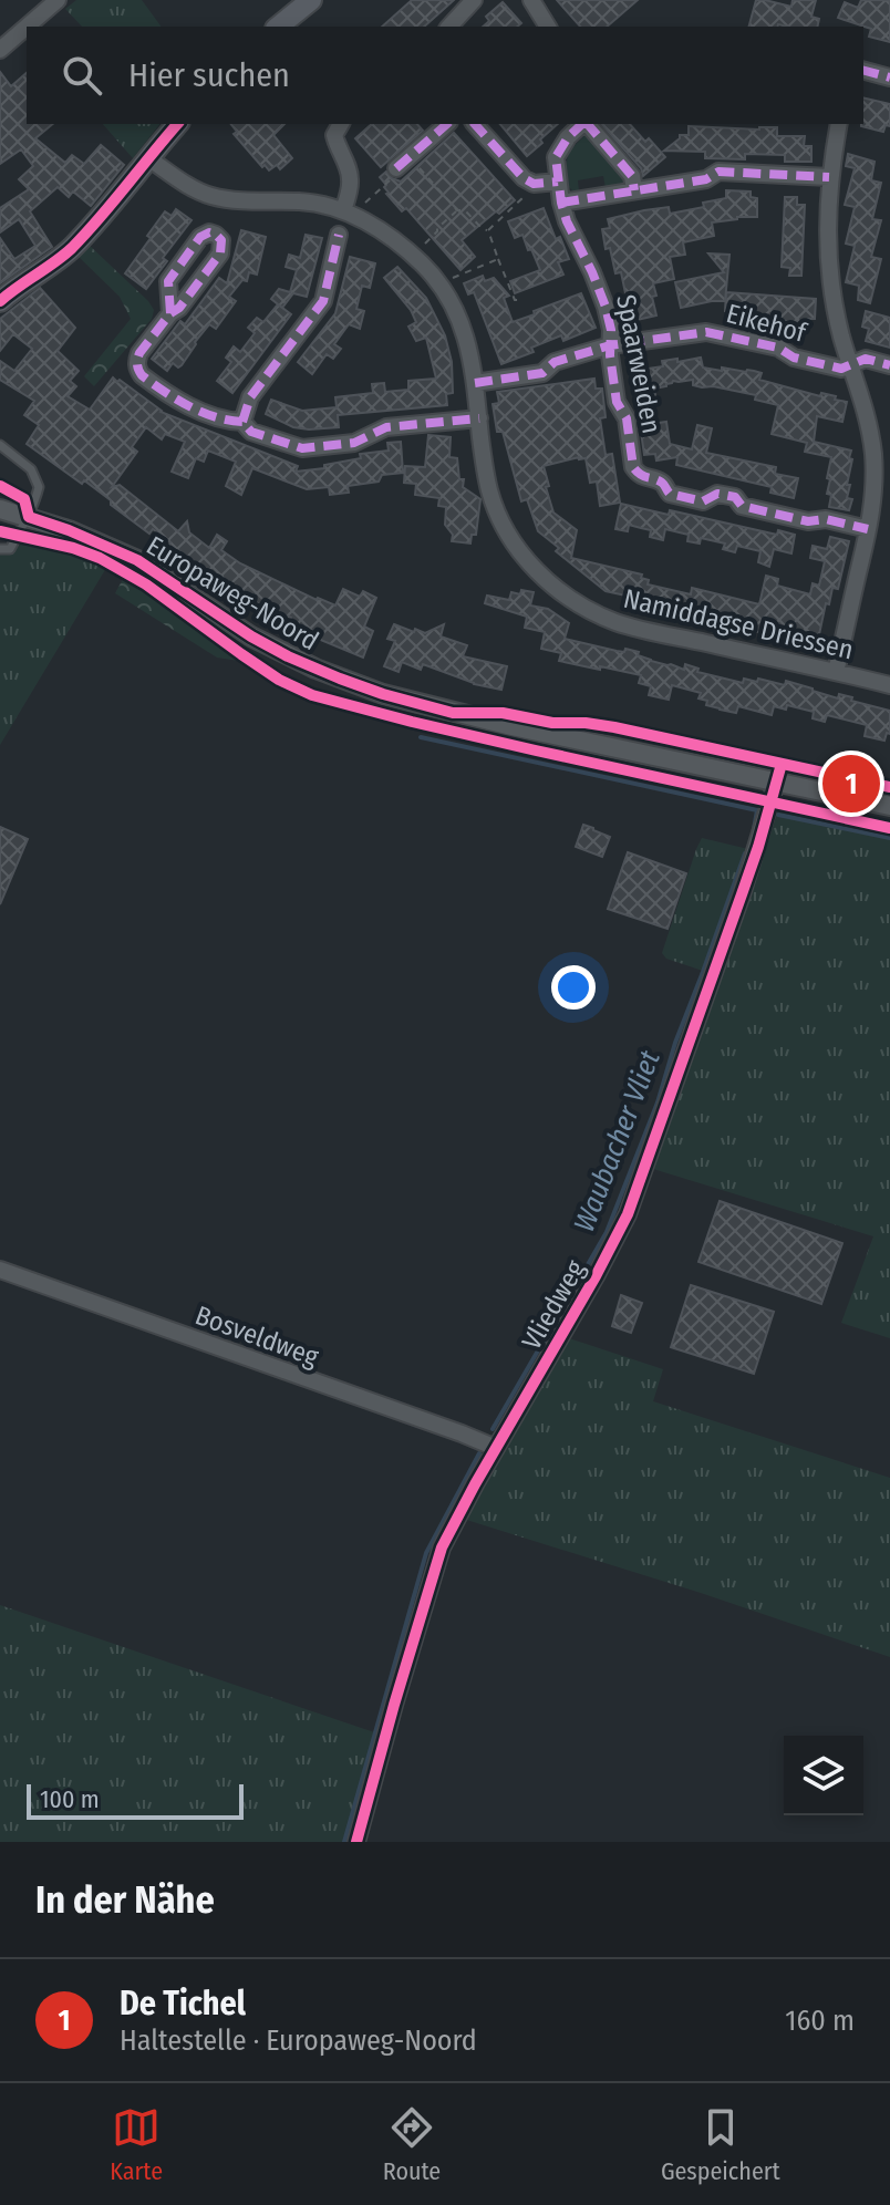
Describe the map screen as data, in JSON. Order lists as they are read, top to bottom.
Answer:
{
  "streets": {
    "street": [
      "Eikehof",
      "Spaarweiden",
      "Europaweg-Noord",
      "Namiddagse Driessen",
      "Vliedweg",
      "Bosveldweg"
    ]
  },
  "crossings": [
    ["Eikehof", "Spaarweiden"],
    ["Eikehof", "Namiddagse Driessen"],
    ["Europaweg-Noord", "Vliedweg"],
    ["Vliedweg", "Bosveldweg"]
  ],
  "water": ["Waubacher Vliet"],
  "scale_bar": "100 m",
  "page": {
    "search": "Hier suchen",
    "pins": "1",
    "scale": "100 m",
    "heading": "In der Nähe",
    "list": [
      {
        "mark": "1",
        "name": "De Tichel",
        "note": "Haltestelle · Europaweg-Noord",
        "value": "160 m"
      }
    ],
    "nav": ["Karte", "Route", "Gespeichert"]
  }
}
